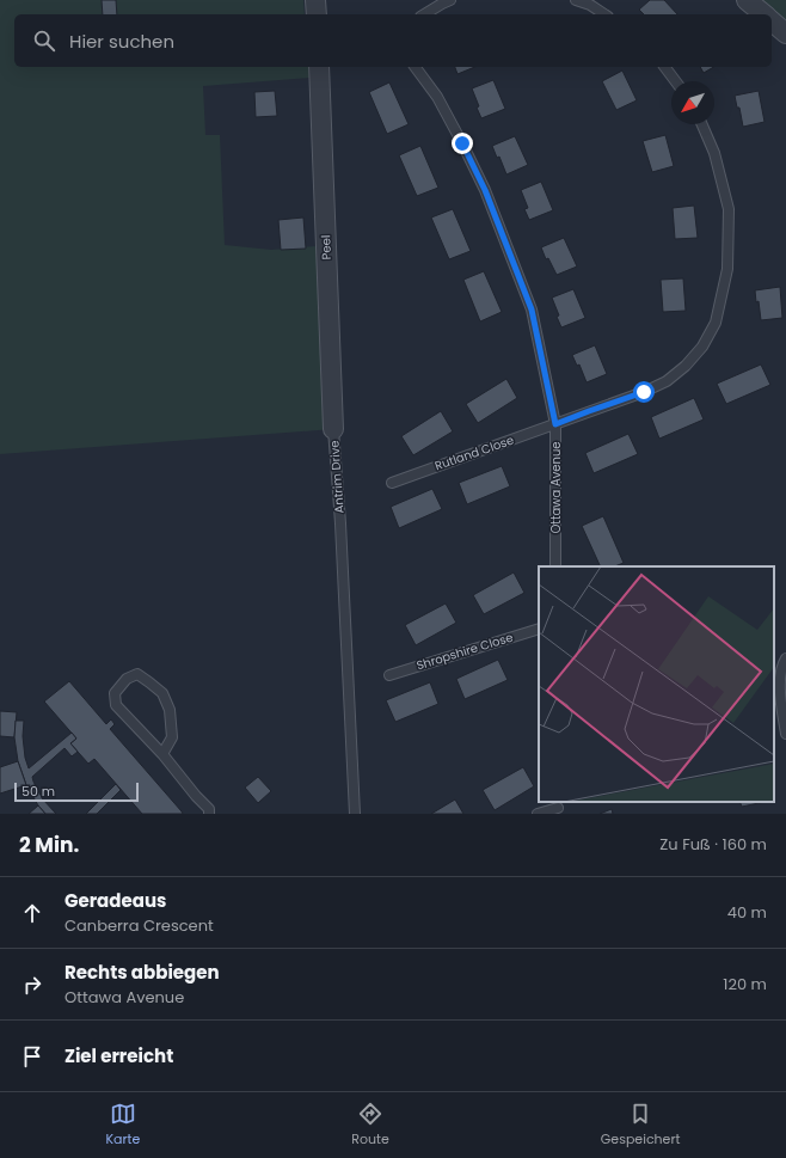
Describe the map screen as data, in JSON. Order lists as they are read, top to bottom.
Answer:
{
  "streets": {
    "street": ["Peel"],
    "lane": [
      "Rutland Close",
      "Antrim Drive",
      "Ottawa Avenue",
      "Shropshire Close"
    ]
  },
  "crossings": [
    ["Peel", "Antrim Drive"],
    ["Rutland Close", "Ottawa Avenue"]
  ],
  "scale_bar": "50 m",
  "north": "bottom left",
  "page": {
    "search": "Hier suchen",
    "scale": "50 m",
    "heading": ["2 Min.", "Zu Fuß · 160 m"],
    "list": [
      ["Geradeaus", "Canberra Crescent", "40 m"],
      ["Rechts abbiegen", "Ottawa Avenue", "120 m"],
      "Ziel erreicht"
    ],
    "nav": ["Karte", "Route", "Gespeichert"]
  }
}
